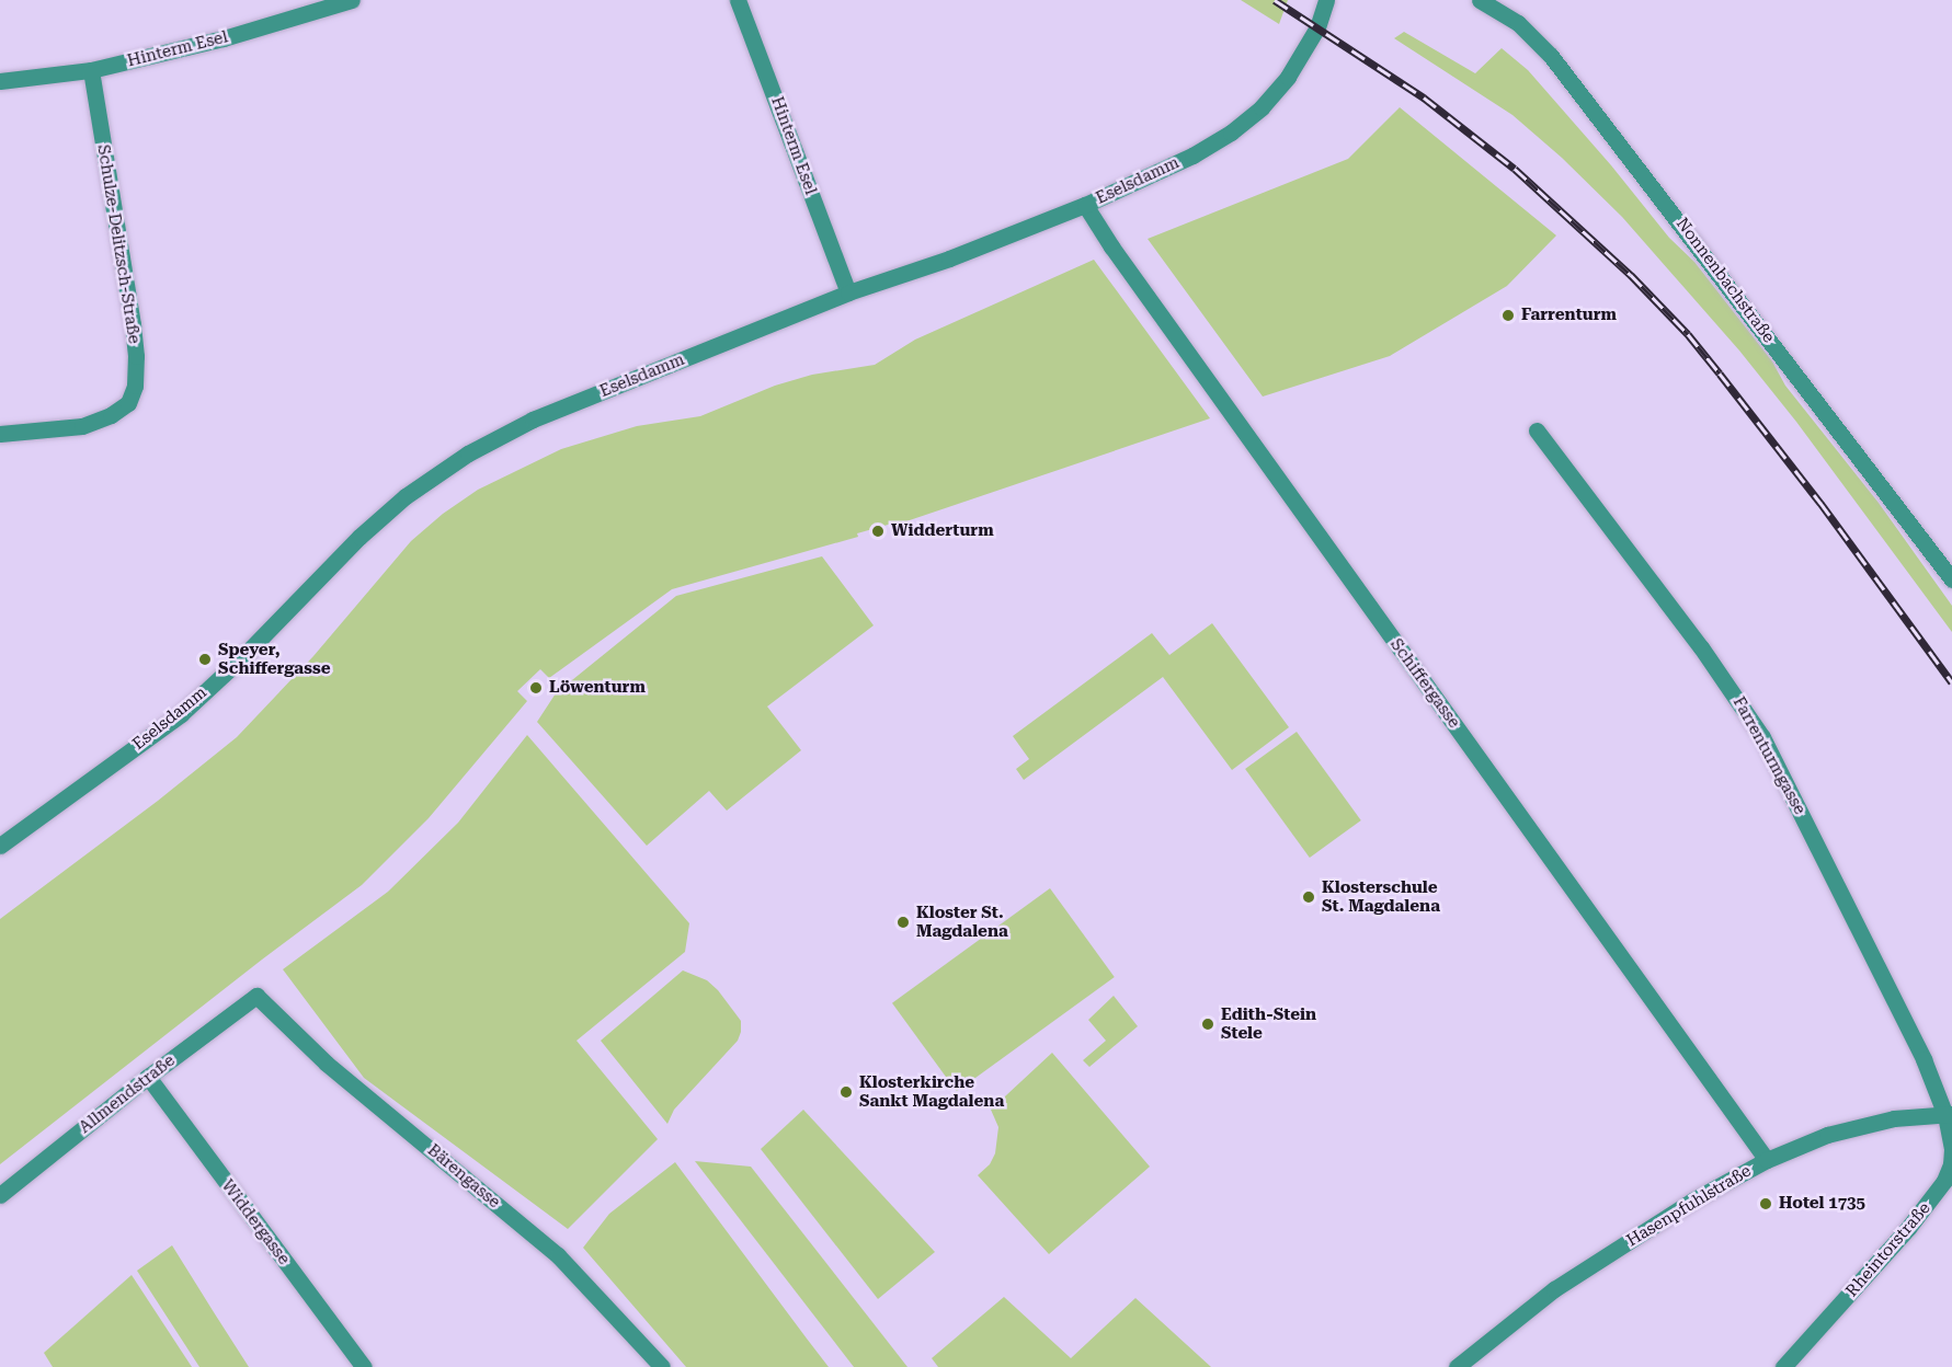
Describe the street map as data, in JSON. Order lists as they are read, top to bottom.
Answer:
{
  "streets": {
    "street": [
      "Hinterm Esel",
      "Eselsdamm",
      "Schulze-Delitzsch-Straße",
      "Nonnenbachstraße",
      "Schiffergasse",
      "Farrenturmgasse",
      "Allmendstraße",
      "Bärengasse",
      "Hasenpfuhlstraße",
      "Widdergasse",
      "Rheintorstraße"
    ]
  },
  "crossings": [
    ["Hinterm Esel", "Eselsdamm"],
    ["Hinterm Esel", "Schulze-Delitzsch-Straße"],
    ["Eselsdamm", "Schiffergasse"],
    ["Schiffergasse", "Hasenpfuhlstraße"],
    ["Farrenturmgasse", "Hasenpfuhlstraße"],
    ["Farrenturmgasse", "Rheintorstraße"],
    ["Allmendstraße", "Bärengasse"],
    ["Allmendstraße", "Widdergasse"],
    ["Hasenpfuhlstraße", "Rheintorstraße"]
  ],
  "places": [
    "Farrenturm",
    "Widderturm",
    "Speyer, Schiffergasse",
    "Löwenturm",
    "Klosterschule St. Magdalena",
    "Kloster St. Magdalena",
    "Edith-Stein Stele",
    "Klosterkirche Sankt Magdalena",
    "Hotel 1735"
  ]
}
